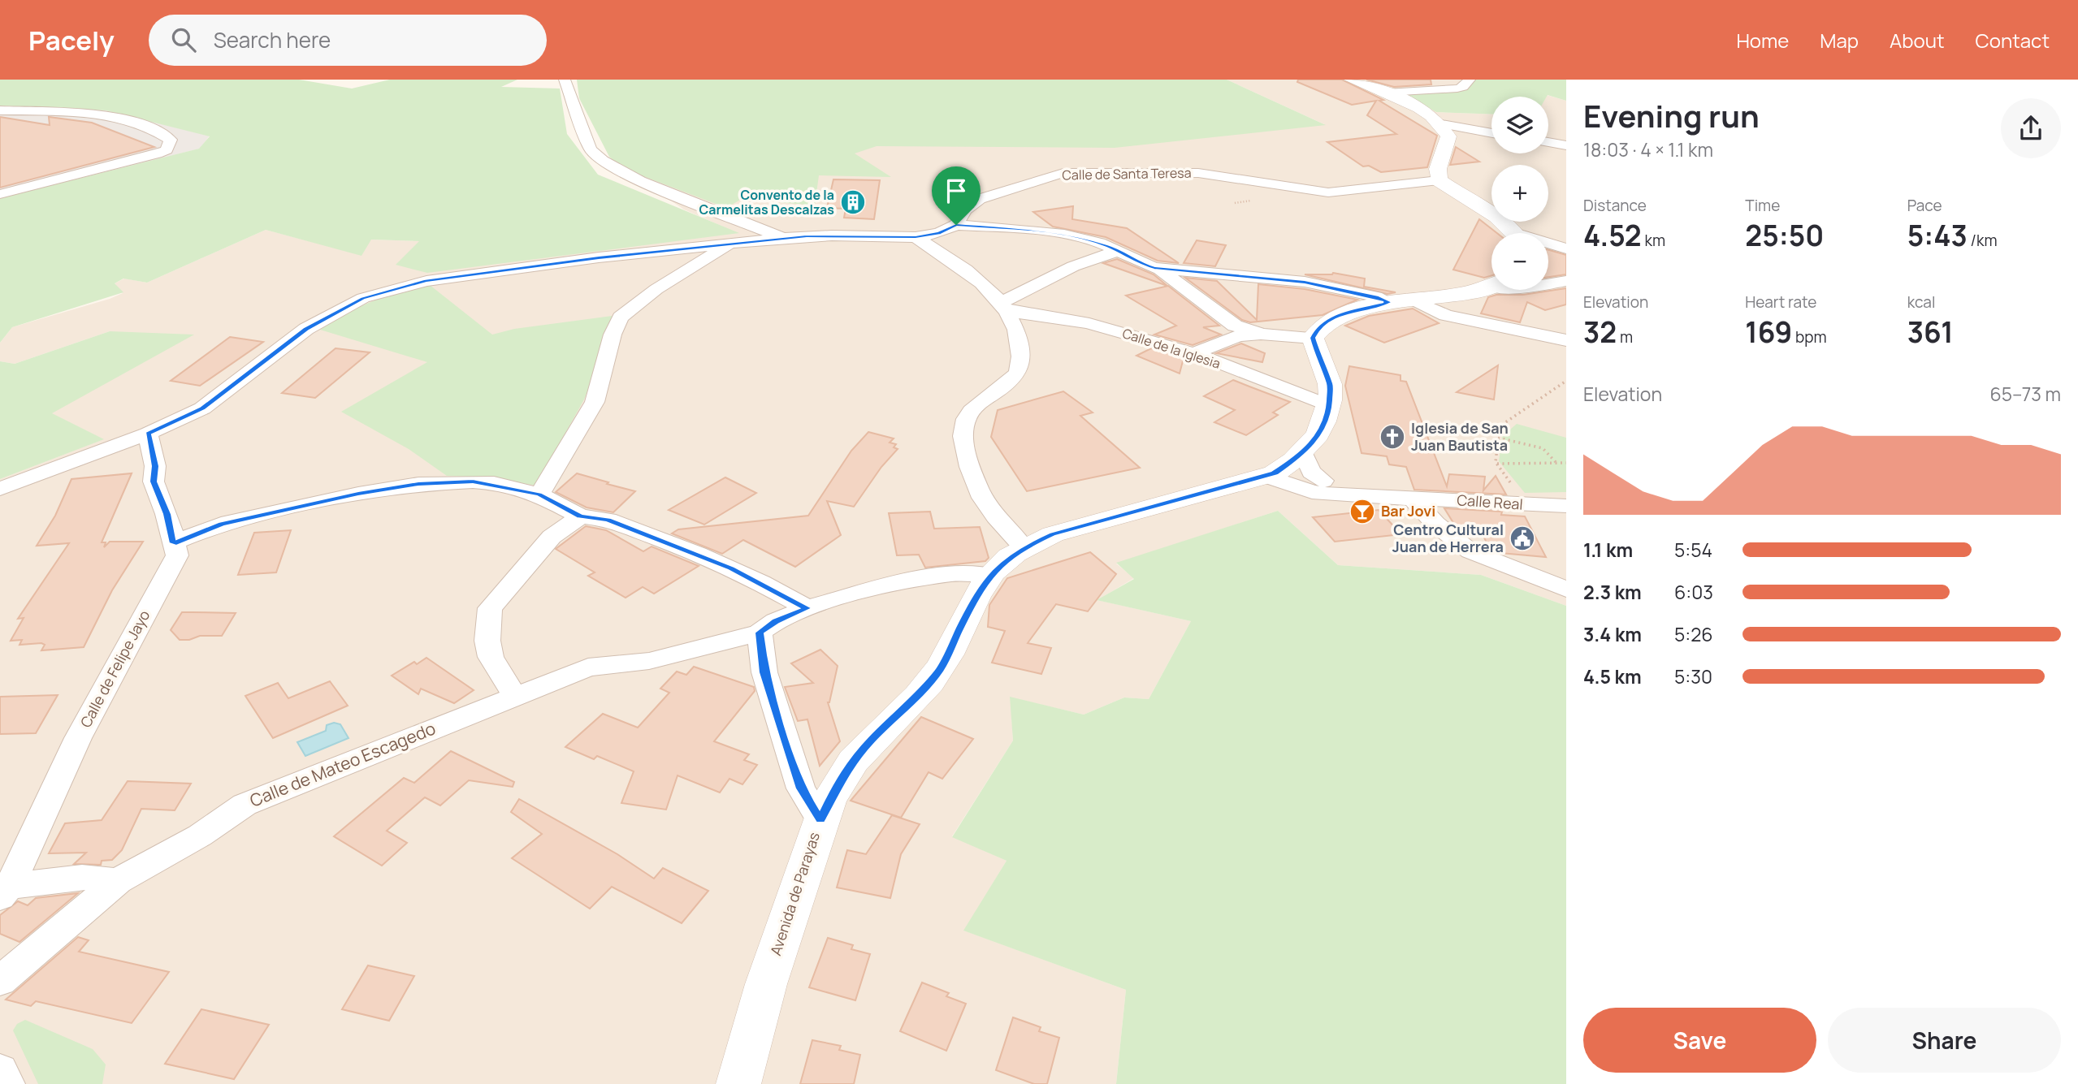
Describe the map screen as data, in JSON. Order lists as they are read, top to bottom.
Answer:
{
  "streets": {
    "street": [
      "Calle de Santa Teresa",
      "Calle de la Iglesia",
      "Calle Real",
      "Calle de Felipe Jayo",
      "Calle de Mateo Escagedo",
      "Avenida de Parayas"
    ]
  },
  "crossings": [
    ["Calle de la Iglesia", "Avenida de Parayas"],
    ["Calle Real", "Avenida de Parayas"],
    ["Calle de Mateo Escagedo", "Avenida de Parayas"]
  ],
  "places": {
    "building": ["Convento de la Carmelitas Descalzas"],
    "church": ["Iglesia de San Juan Bautista"],
    "bar": ["Bar Jovi"],
    "public building": ["Centro Cultural Juan de Herrera"]
  },
  "page": {
    "header": "Pacely",
    "search": "Search here",
    "nav": [
      "Home",
      "Map",
      "About",
      "Contact"
    ],
    "heading": ["Evening run", "18:03 · 4 × 1.1 km"],
    "map_buttons": ["+", "−"],
    "stats": [
      ["Distance", "4.52 km"],
      ["Time", "25:50"],
      ["Pace", "5:43 /km"],
      ["Elevation", "32 m"],
      ["Heart rate", "169 bpm"],
      ["kcal", "361"]
    ],
    "chart": ["Elevation", "65–73 m"],
    "list": [
      {
        "name": "1.1 km",
        "note": "5:54"
      },
      {
        "name": "2.3 km",
        "note": "6:03"
      },
      {
        "name": "3.4 km",
        "note": "5:26"
      },
      {
        "name": "4.5 km",
        "note": "5:30"
      }
    ],
    "buttons": ["Save", "Share"]
  }
}
